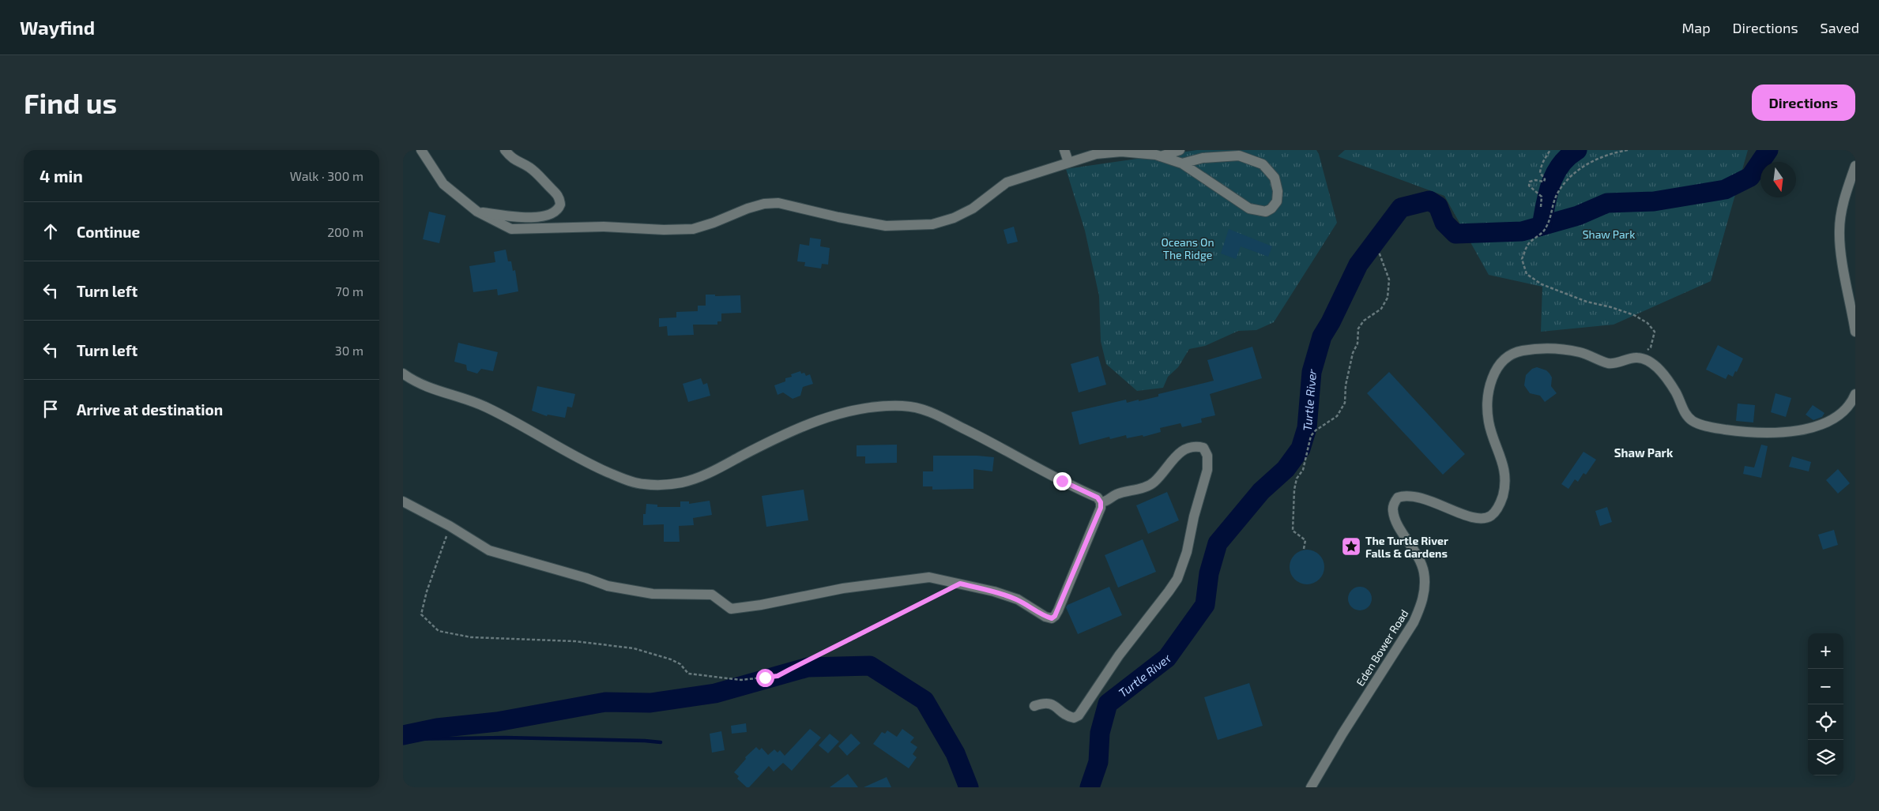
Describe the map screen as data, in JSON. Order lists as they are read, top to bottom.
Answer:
{
  "streets": {
    "street": ["Eden Bower Road"]
  },
  "districts": ["Shaw Park"],
  "water": ["Turtle River"],
  "parks": ["Shaw Park", "Oceans On The Ridge"],
  "places": {
    "place": ["The Turtle River Falls & Gardens"]
  },
  "north": "bottom",
  "page": {
    "header": "Wayfind",
    "nav": ["Map", "Directions", "Saved"],
    "buttons": "Directions",
    "title": "Find us",
    "heading": ["4 min", "Walk · 300 m"],
    "list": [
      ["Continue", "200 m"],
      ["Turn left", "70 m"],
      ["Turn left", "30 m"],
      "Arrive at destination"
    ],
    "map_buttons": ["+", "−"]
  }
}
